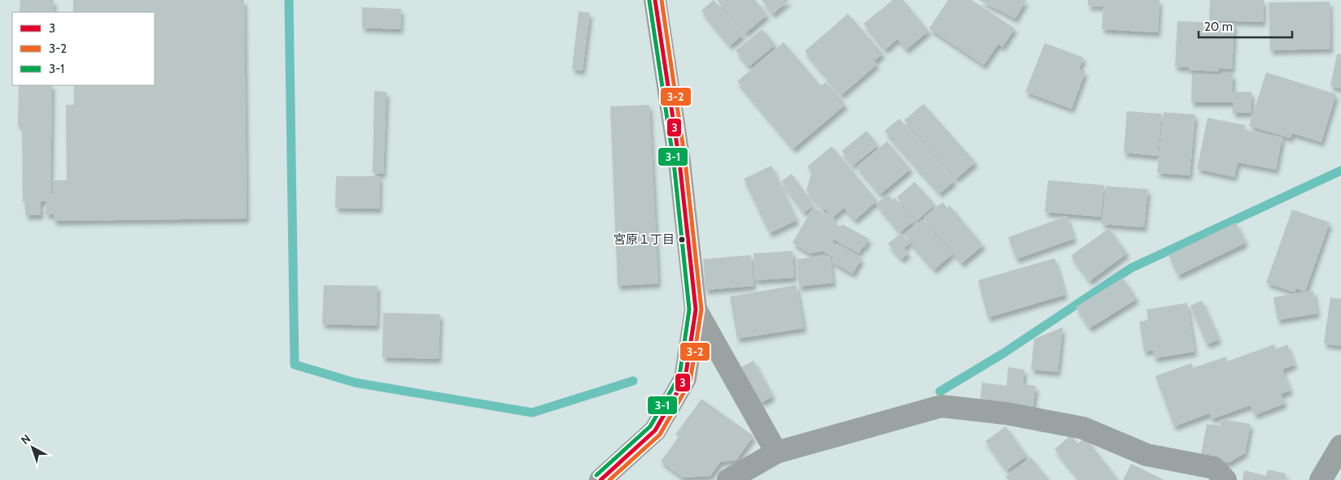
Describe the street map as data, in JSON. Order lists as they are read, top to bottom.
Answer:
{
  "places": ["宮原１丁目"],
  "lines": ["transit line 3", "transit line 3-2", "transit line 3-1"],
  "legend": ["3", "3-2", "3-1"],
  "scale_bar": "20 m",
  "north": "top left"
}
